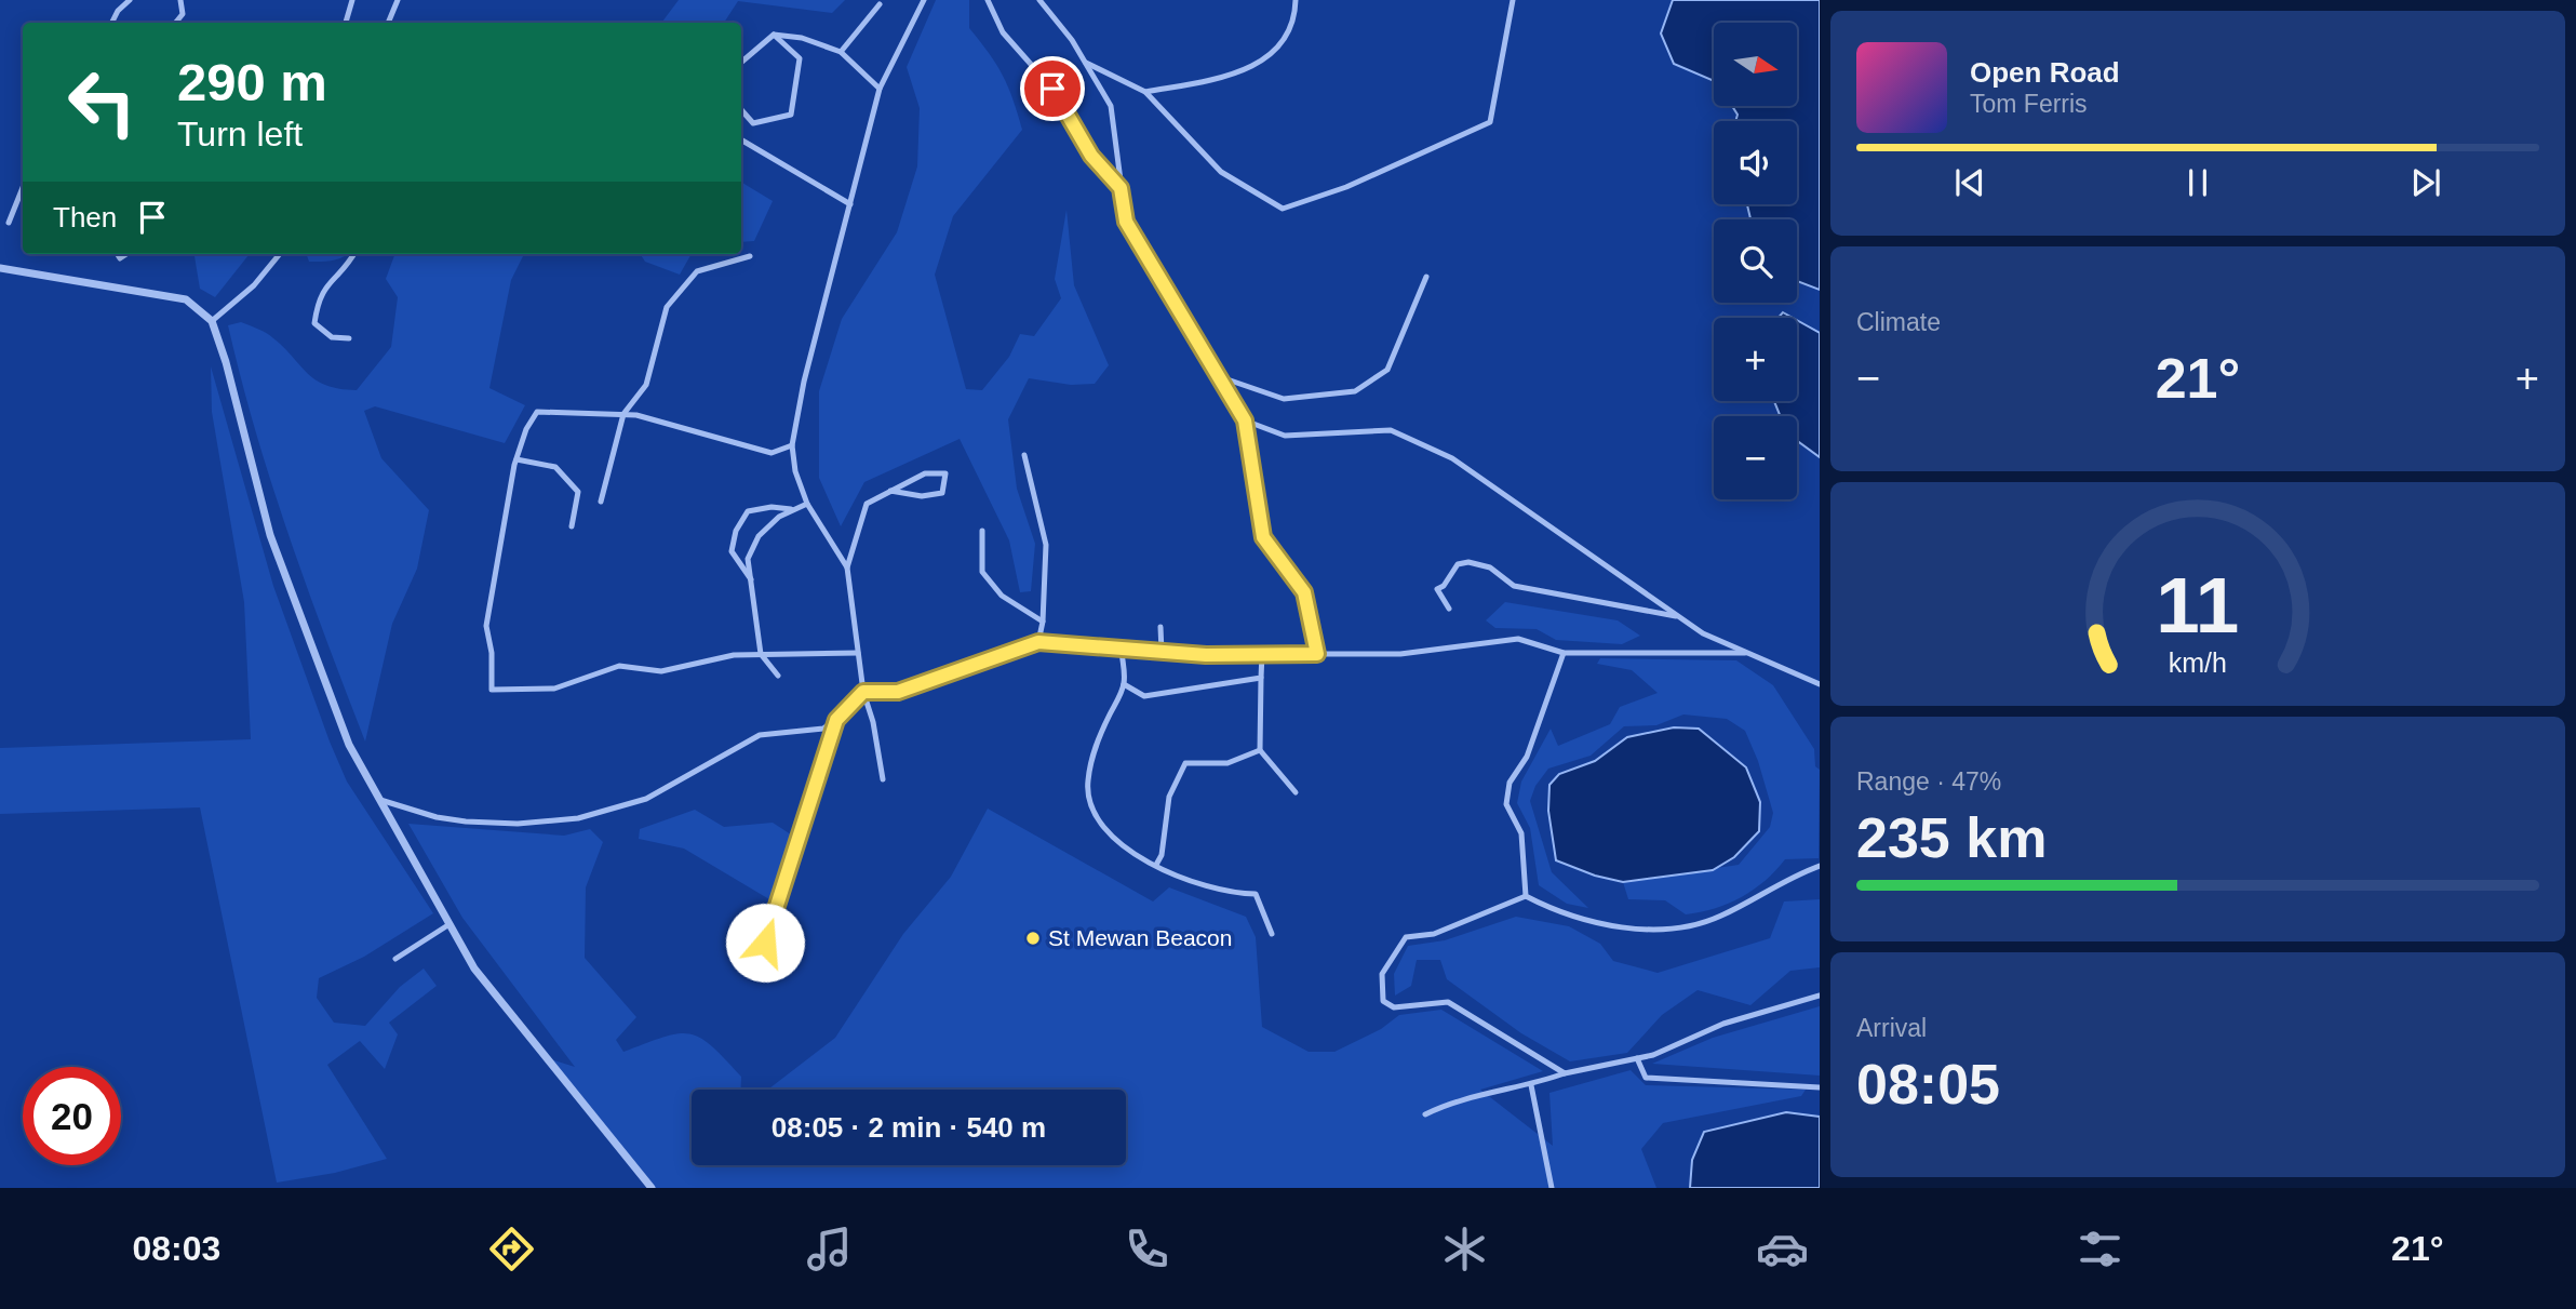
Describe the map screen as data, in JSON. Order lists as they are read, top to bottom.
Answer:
{
  "places": ["St Mewan Beacon"],
  "north": "right",
  "page": {
    "map_buttons": ["+", "−"],
    "turn": ["290 m", "Turn left"],
    "song": ["Open Road", "Tom Ferris"],
    "then": "Then",
    "tile": [
      "Climate",
      ["Range · 47%", "235 km"],
      ["Arrival", "08:05"]
    ],
    "heat": ["−", "21°", "+"],
    "limit": "20",
    "trip": "08:05 · 2 min · 540 m",
    "tabs": ["08:03", "21°"],
    "gauge": ["11", "km/h"]
  }
}
